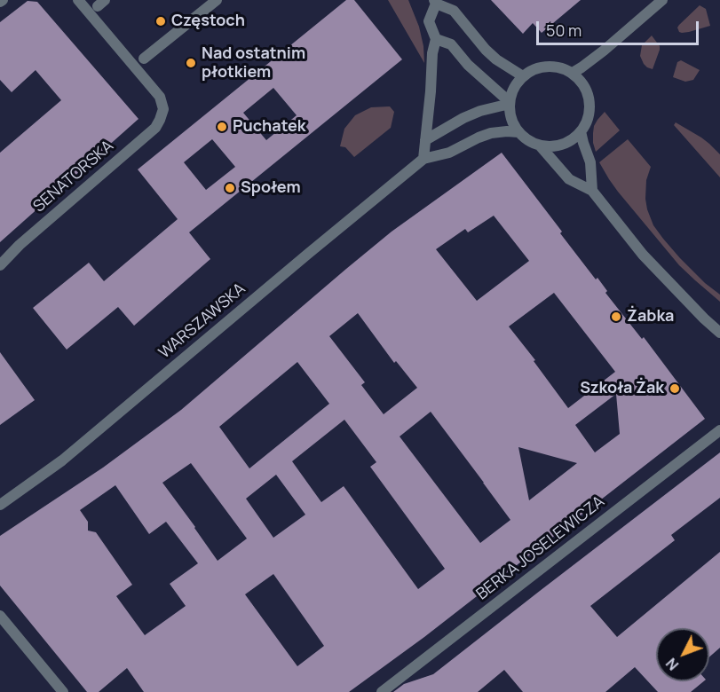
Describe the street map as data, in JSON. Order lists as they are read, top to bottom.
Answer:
{
  "streets": {
    "street": ["SENATORSKA", "WARSZAWSKA", "BERKA JOSELEWICZA"]
  },
  "places": [
    "Częstoch",
    "Nad ostatnim płotkiem",
    "Puchatek",
    "Społem",
    "Żabka",
    "Szkoła Żak"
  ],
  "scale_bar": "50 m",
  "north": "bottom left"
}
